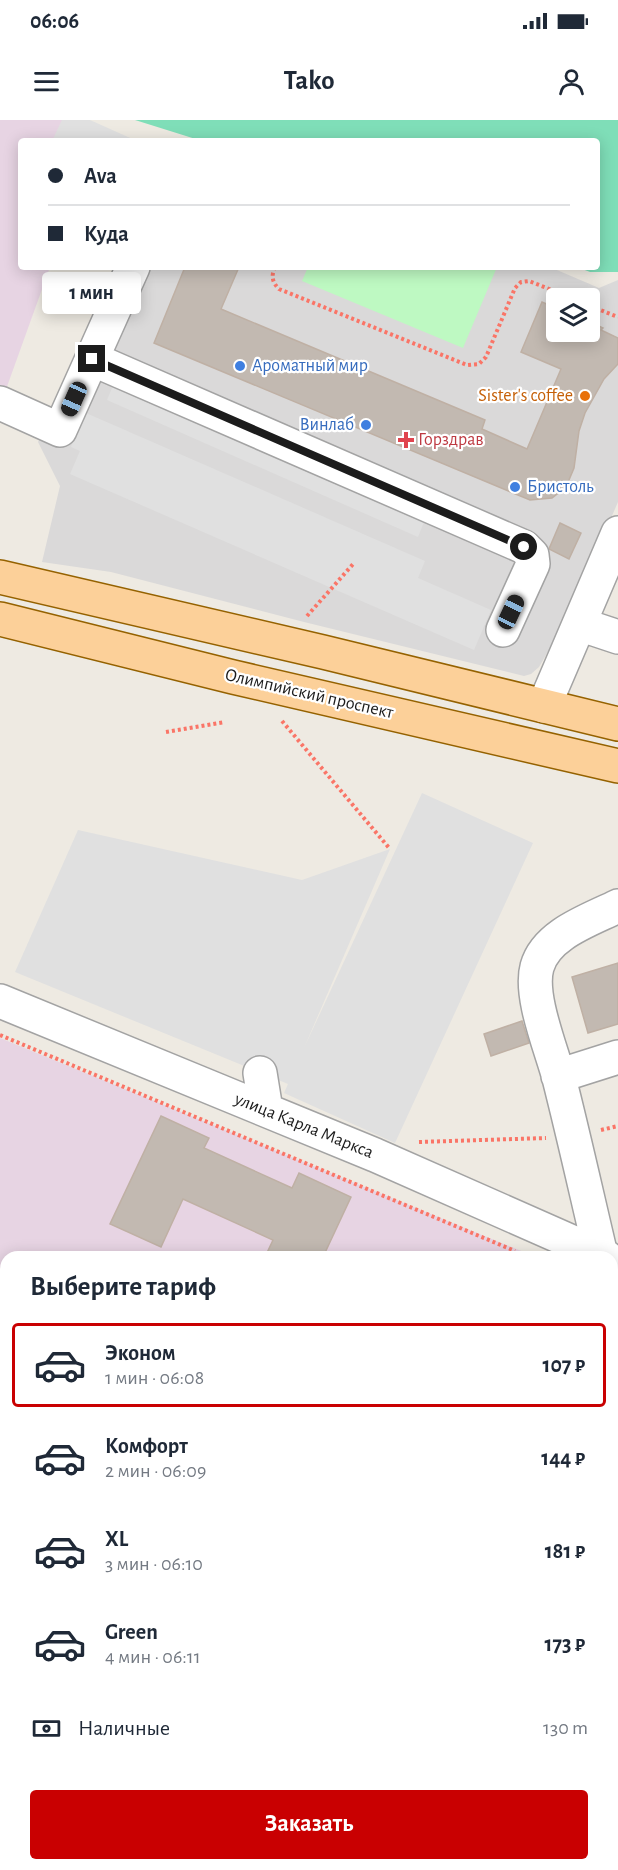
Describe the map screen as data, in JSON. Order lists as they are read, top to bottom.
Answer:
{
  "streets": {
    "main road": ["Олимпийский проспект"],
    "street": ["улица Карла Маркса"]
  },
  "places": {
    "other": [
      "Ароматный мир",
      "Sister's coffee",
      "Винлаб",
      "Бристоль"
    ],
    "health": ["Горздрав"]
  },
  "page": {
    "status": "06:06",
    "header": "Tako",
    "banner": ["Ava", "Куда"],
    "bubble": "1 мин",
    "heading": "Выберите тариф",
    "list": [
      {
        "name": "Эконом",
        "note": "1 мин · 06:08",
        "value": "107 ₽"
      },
      {
        "name": "Комфорт",
        "note": "2 мин · 06:09",
        "value": "144 ₽"
      },
      {
        "name": "XL",
        "note": "3 мин · 06:10",
        "value": "181 ₽"
      },
      {
        "name": "Green",
        "note": "4 мин · 06:11",
        "value": "173 ₽"
      }
    ],
    "pay": ["Наличные", "130 m"],
    "buttons": "Заказать"
  }
}
